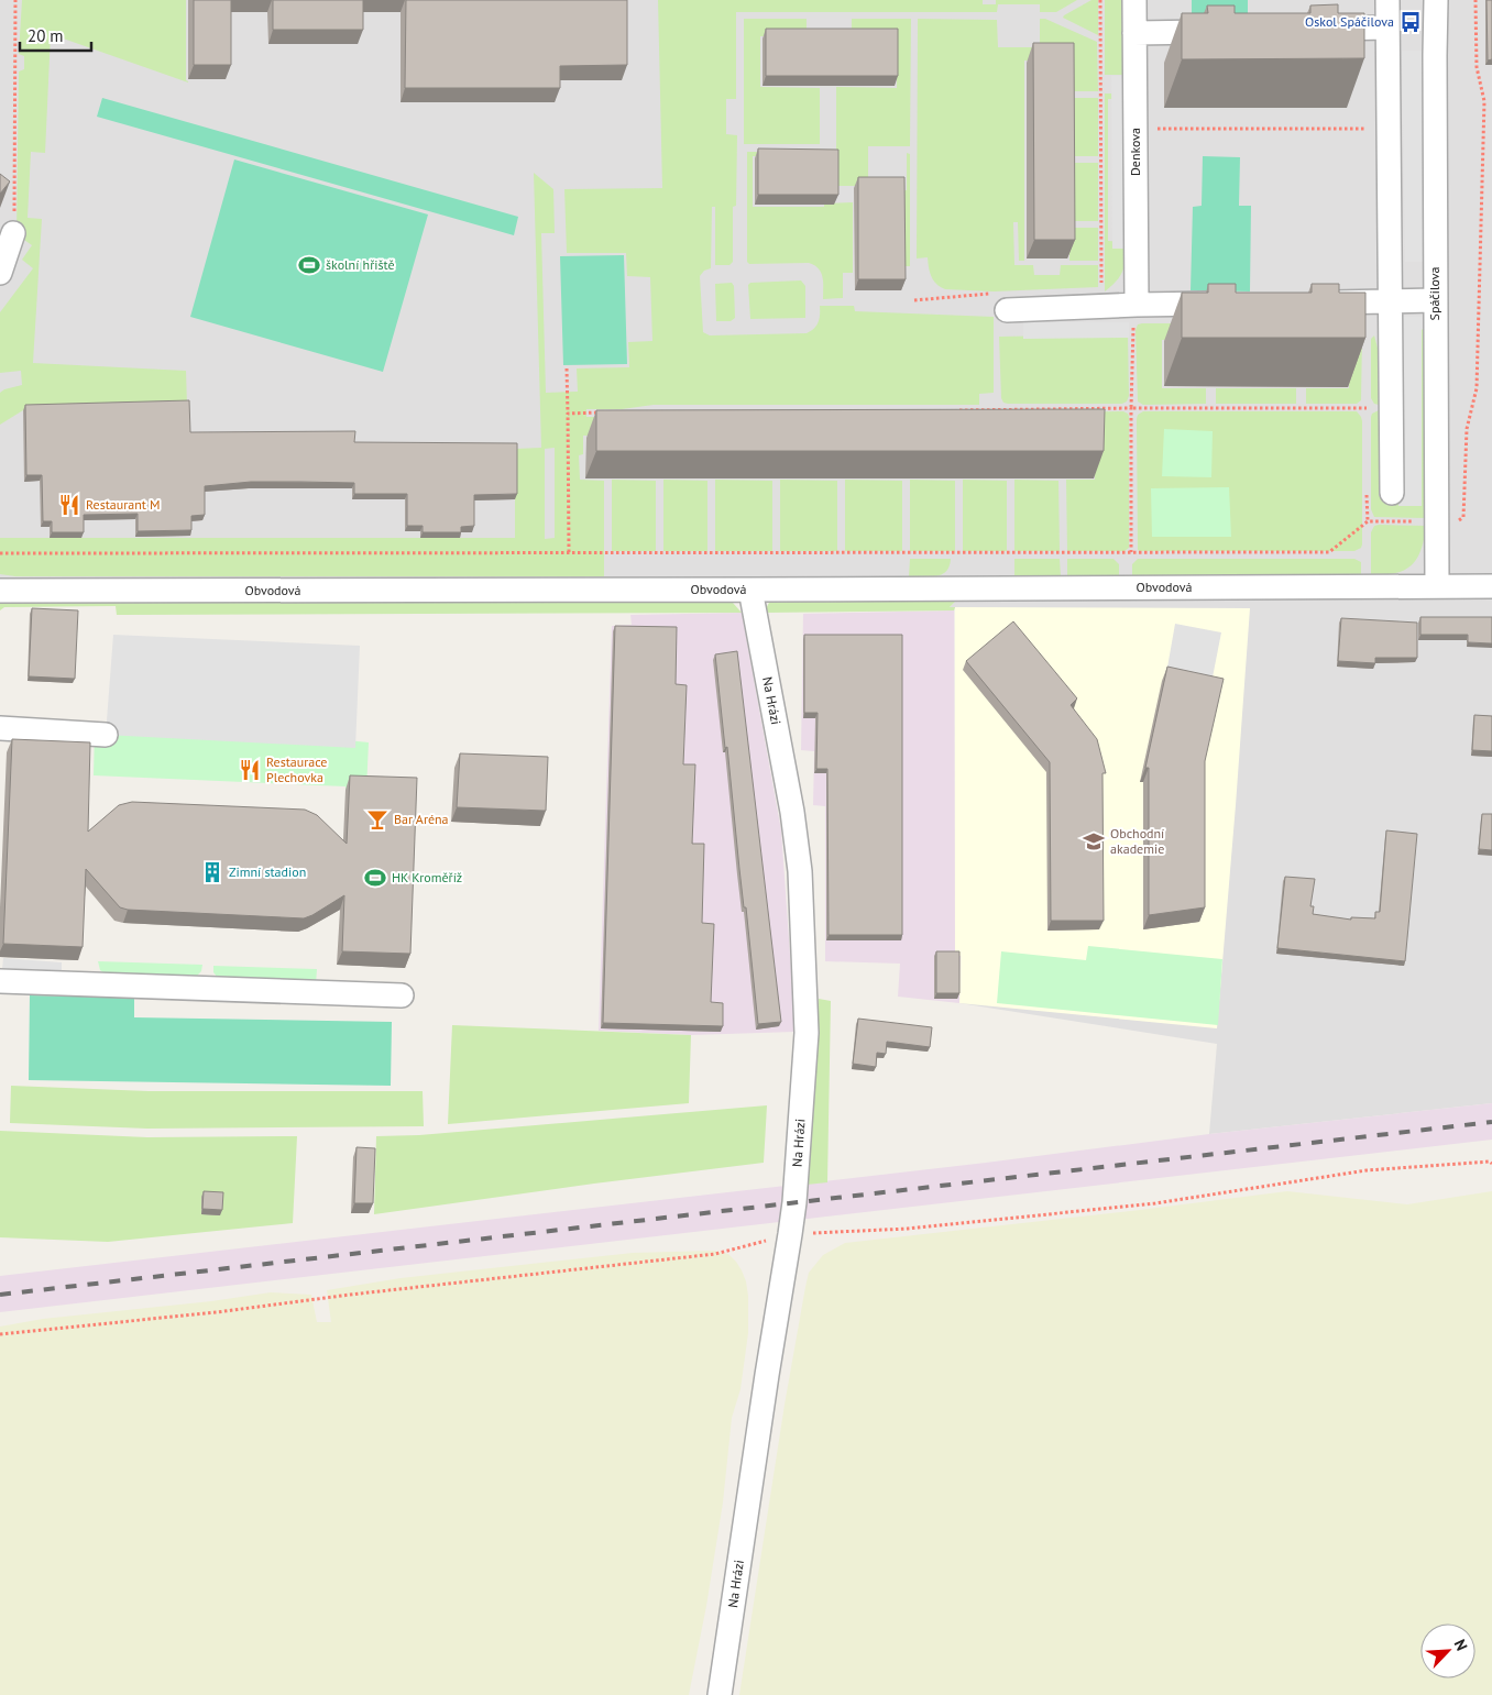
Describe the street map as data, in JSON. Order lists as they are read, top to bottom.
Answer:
{
  "streets": {
    "street": [
      "Denkova",
      "Spáčilova",
      "Obvodová",
      "Na Hrázi"
    ]
  },
  "crossings": [
    ["Spáčilova", "Obvodová"],
    ["Obvodová", "Na Hrázi"]
  ],
  "places": {
    "bus stop": ["Oskol Spáčilova"],
    "sports": ["školní hřiště", "HK Kroměříž"],
    "restaurant": ["Restaurant M", "Restaurace Plechovka"],
    "bar": ["Bar Aréna"],
    "school or university": ["Obchodní akademie"],
    "building": ["Zimní stadion"]
  },
  "scale_bar": "20 m",
  "north": "top right"
}
